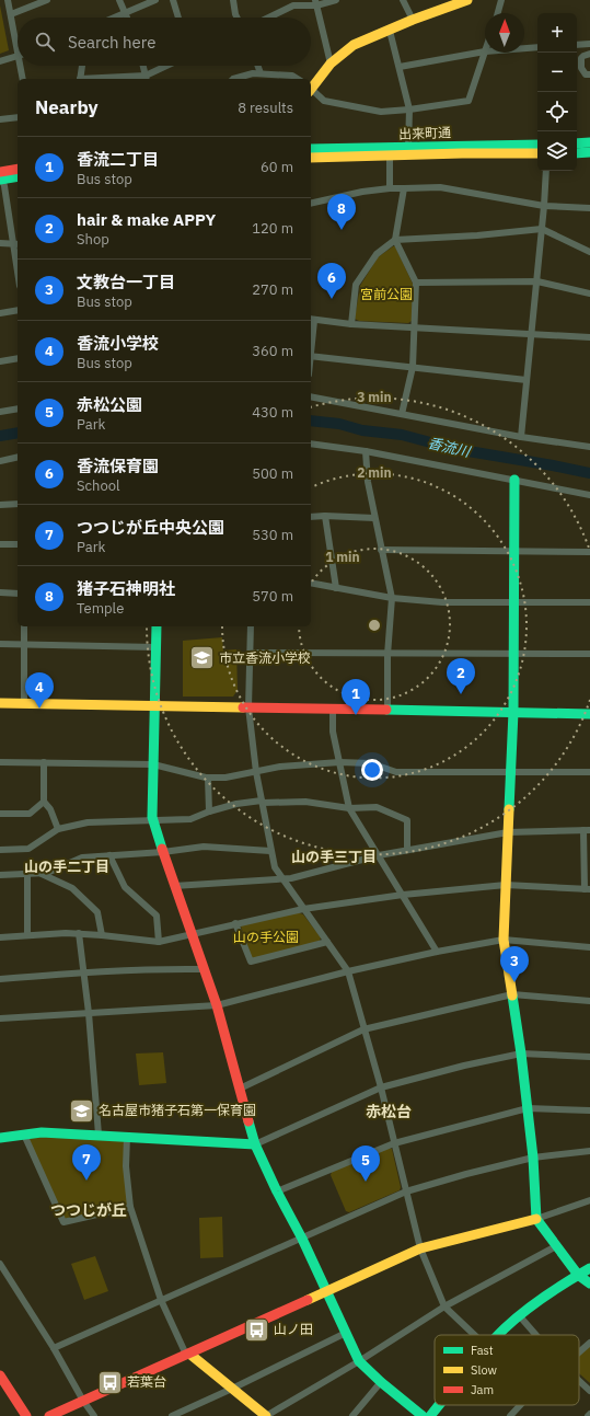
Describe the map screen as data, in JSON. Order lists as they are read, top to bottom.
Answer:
{
  "streets": {
    "street": ["出来町通"]
  },
  "districts": [
    "山の手三丁目",
    "山の手二丁目",
    "赤松台",
    "つつじが丘"
  ],
  "water": ["香流川"],
  "parks": ["宮前公園", "山の手公園"],
  "places": {
    "school or university": ["市立香流小学校", "名古屋市猪子石第一保育園"],
    "bus stop": ["山ノ田", "若葉台"]
  },
  "legend": ["Fast", "Slow", "Jam"],
  "north": "top",
  "page": {
    "map_buttons": ["+", "−"],
    "search": "Search here",
    "heading": ["Nearby", "8 results"],
    "list": [
      {
        "mark": "1",
        "name": "香流二丁目",
        "note": "Bus stop",
        "value": "60 m"
      },
      {
        "mark": "2",
        "name": "hair & make APPY",
        "note": "Shop",
        "value": "120 m"
      },
      {
        "mark": "3",
        "name": "文教台一丁目",
        "note": "Bus stop",
        "value": "270 m"
      },
      {
        "mark": "4",
        "name": "香流小学校",
        "note": "Bus stop",
        "value": "360 m"
      },
      {
        "mark": "5",
        "name": "赤松公園",
        "note": "Park",
        "value": "430 m"
      },
      {
        "mark": "6",
        "name": "香流保育園",
        "note": "School",
        "value": "500 m"
      },
      {
        "mark": "7",
        "name": "つつじが丘中央公園",
        "note": "Park",
        "value": "530 m"
      },
      {
        "mark": "8",
        "name": "猪子石神明社",
        "note": "Temple",
        "value": "570 m"
      }
    ],
    "pins": [
      "8",
      "6",
      "2",
      "4",
      "1",
      "3",
      "7",
      "5"
    ]
  },
  "rings": ["3 min", "2 min", "1 min"]
}
